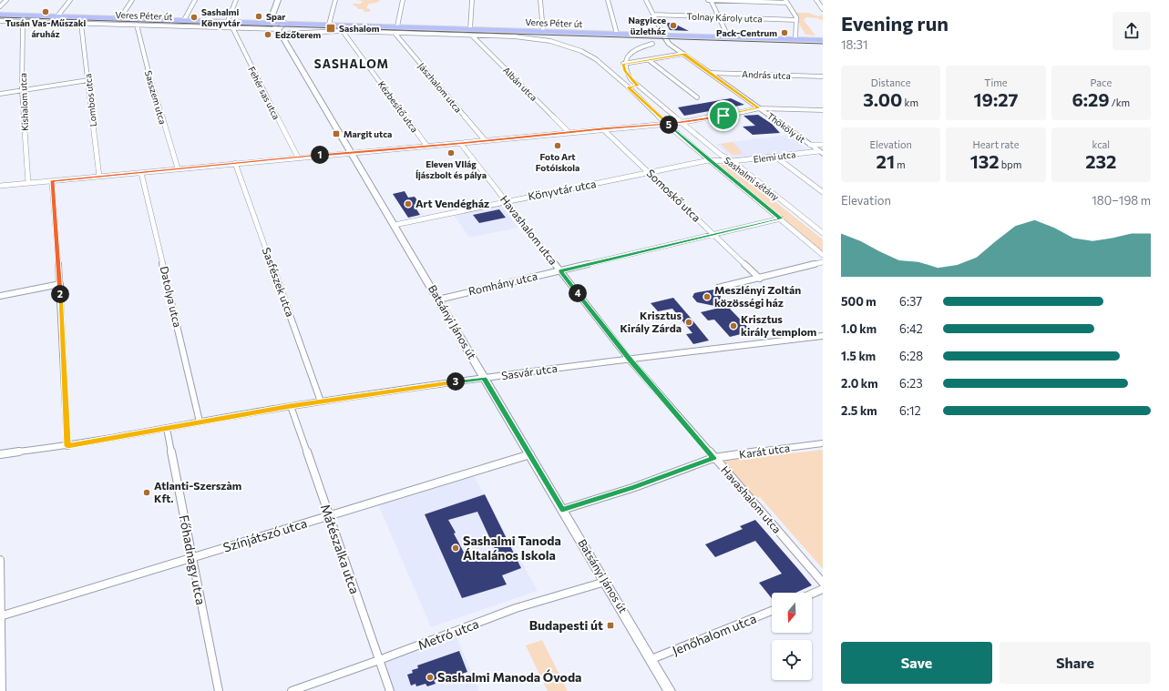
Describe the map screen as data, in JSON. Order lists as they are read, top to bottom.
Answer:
{
  "streets": {
    "main road": ["Veres Péter út"],
    "street": [
      "Tolnay Károly utca",
      "András utca",
      "Albán utca",
      "Jászhalom utca",
      "Fehér sas utca",
      "Sasszem utca",
      "Lombos utca",
      "Kishalom utca",
      "Kézbesítő utca",
      "Thököly út",
      "Elemi utca",
      "Sashalmi sétány",
      "Könyvtár utca",
      "Somoskő utca",
      "Havashalom utca",
      "Sasfészek utca",
      "Romhány utca",
      "Datolya utca",
      "Batsányi János út",
      "Sasvár utca",
      "Karát utca",
      "Színjátszó utca",
      "Mátészalka utca",
      "Főhadnagy utca",
      "Metró utca",
      "Jenőhalom utca"
    ]
  },
  "crossings": [
    ["Veres Péter út", "Albán utca"],
    ["Veres Péter út", "Jászhalom utca"],
    ["Veres Péter út", "Fehér sas utca"],
    ["Veres Péter út", "Sasszem utca"],
    ["Veres Péter út", "Lombos utca"],
    ["Veres Péter út", "Kishalom utca"],
    ["Veres Péter út", "Kézbesítő utca"],
    ["Veres Péter út", "Thököly út"],
    ["Veres Péter út", "Sashalmi sétány"],
    ["Veres Péter út", "Batsányi János út"],
    ["András utca", "Thököly út"],
    ["Thököly út", "Elemi utca"],
    ["Elemi utca", "Sashalmi sétány"],
    ["Elemi utca", "Könyvtár utca"],
    ["Sashalmi sétány", "Könyvtár utca"],
    ["Sashalmi sétány", "Romhány utca"],
    ["Könyvtár utca", "Somoskő utca"],
    ["Könyvtár utca", "Havashalom utca"],
    ["Könyvtár utca", "Batsányi János út"],
    ["Somoskő utca", "Romhány utca"],
    ["Havashalom utca", "Romhány utca"],
    ["Havashalom utca", "Sasvár utca"],
    ["Havashalom utca", "Karát utca"],
    ["Sasfészek utca", "Sasvár utca"],
    ["Romhány utca", "Batsányi János út"],
    ["Datolya utca", "Sasvár utca"],
    ["Batsányi János út", "Sasvár utca"],
    ["Batsányi János út", "Karát utca"],
    ["Batsányi János út", "Színjátszó utca"],
    ["Batsányi János út", "Metró utca"],
    ["Batsányi János út", "Jenőhalom utca"],
    ["Sasvár utca", "Mátészalka utca"],
    ["Sasvár utca", "Főhadnagy utca"],
    ["Színjátszó utca", "Mátészalka utca"],
    ["Színjátszó utca", "Főhadnagy utca"],
    ["Mátészalka utca", "Metró utca"]
  ],
  "districts": ["SASHALOM"],
  "places": {
    "other": [
      "Tusán Vas-Műszaki áruház",
      "Spar",
      "Sashalmi Könyvtár",
      "Nagyicce üzletház",
      "Pack-Centrum",
      "Edzőterem",
      "Foto Art Fotóiskola",
      "Eleven VIlág Íjászbolt és pálya",
      "Art Vendégház",
      "Meszlényi Zoltán közösségi ház",
      "Krisztus Király Zárda",
      "Krisztus király templom",
      "Atlanti-Szerszàm Kft.",
      "Sashalmi Tanoda Általános Iskola",
      "Sashalmi Manoda Óvoda"
    ],
    "transit": ["Sashalom", "Margit utca", "Budapesti út"]
  },
  "north": "bottom",
  "page": {
    "heading": ["Evening run", "18:31"],
    "stats": [
      ["Distance", "3.00 km"],
      ["Time", "19:27"],
      ["Pace", "6:29 /km"],
      ["Elevation", "21 m"],
      ["Heart rate", "132 bpm"],
      ["kcal", "232"]
    ],
    "pins": [
      "5",
      "1",
      "4",
      "2",
      "3"
    ],
    "chart": ["Elevation", "180–198 m"],
    "list": [
      {
        "name": "500 m",
        "note": "6:37"
      },
      {
        "name": "1.0 km",
        "note": "6:42"
      },
      {
        "name": "1.5 km",
        "note": "6:28"
      },
      {
        "name": "2.0 km",
        "note": "6:23"
      },
      {
        "name": "2.5 km",
        "note": "6:12"
      }
    ],
    "buttons": ["Save", "Share"]
  }
}
